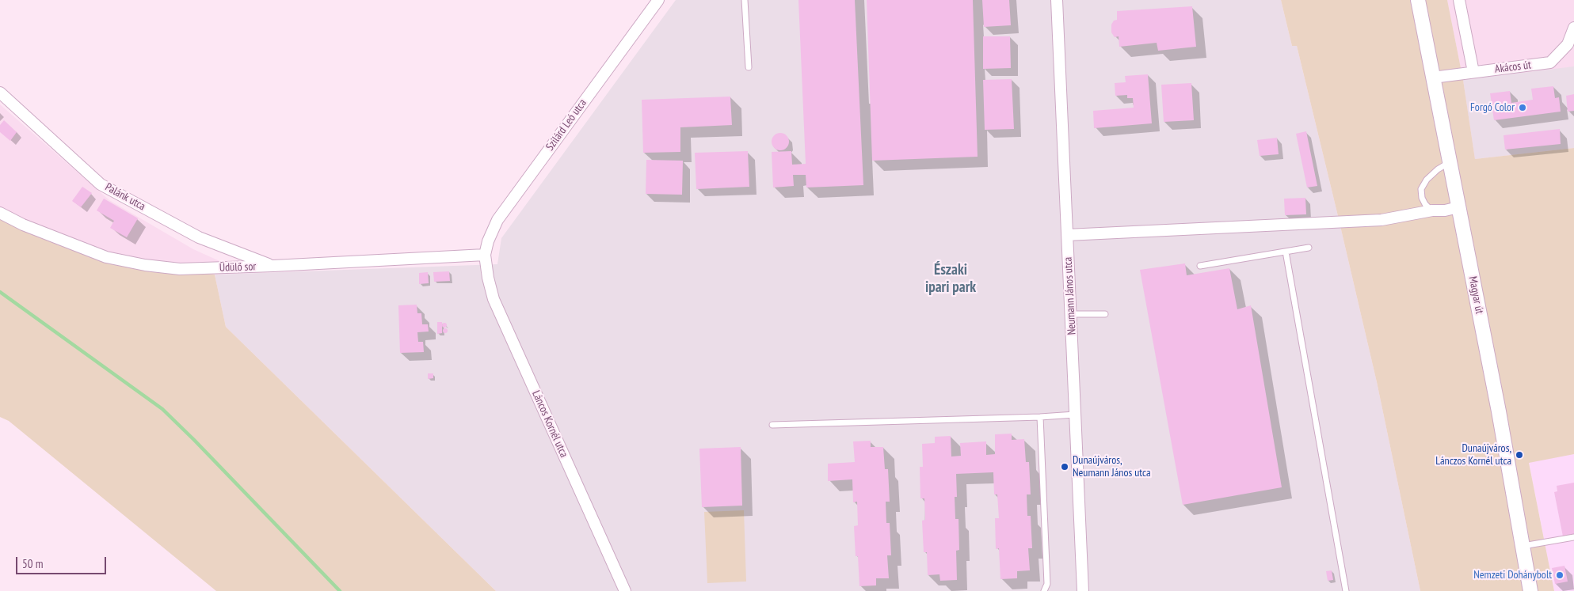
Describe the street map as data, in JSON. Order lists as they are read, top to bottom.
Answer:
{
  "streets": {
    "street": [
      "Akácos út",
      "Szilárd Leó utca",
      "Palánk utca",
      "Üdülő sor",
      "Magyar út",
      "Neumann János utca",
      "Láncos Kornél utca"
    ]
  },
  "crossings": [
    ["Akácos út", "Magyar út"],
    ["Szilárd Leó utca", "Üdülő sor"],
    ["Szilárd Leó utca", "Láncos Kornél utca"],
    ["Palánk utca", "Üdülő sor"],
    ["Üdülő sor", "Láncos Kornél utca"]
  ],
  "districts": ["Északi ipari park"],
  "places": [
    "Forgó Color",
    "Dunaújváros, Lánczos Kornél utca",
    "Dunaújváros, Neumann János utca",
    "Nemzeti Dohánybolt"
  ],
  "scale_bar": "50 m"
}
